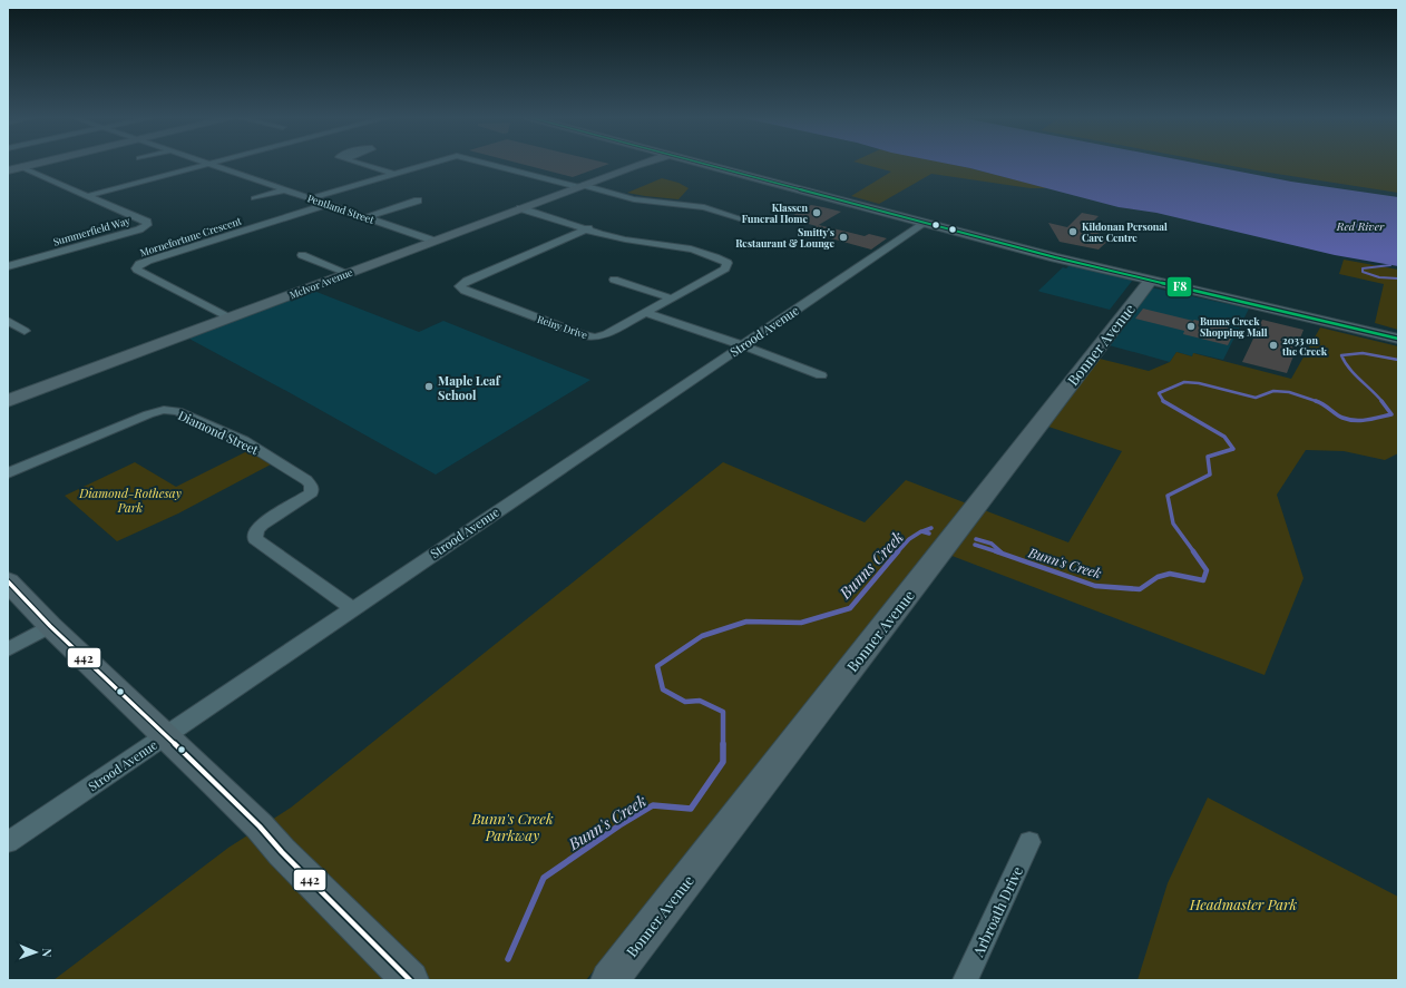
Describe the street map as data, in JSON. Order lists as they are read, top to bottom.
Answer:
{
  "streets": {
    "street": [
      "Pentland Street",
      "Summerfield Way",
      "Mornefortune Crescent",
      "McIvor Avenue",
      "Reiny Drive",
      "Strood Avenue",
      "Bonner Avenue",
      "Diamond Street",
      "Arbroath Drive"
    ]
  },
  "crossings": [
    ["Pentland Street", "Mornefortune Crescent"],
    ["Pentland Street", "McIvor Avenue"],
    ["Mornefortune Crescent", "McIvor Avenue"],
    ["McIvor Avenue", "Reiny Drive"],
    ["Strood Avenue", "Diamond Street"]
  ],
  "water": ["Red River", "Bunn's Creek", "Bunns Creek"],
  "parks": ["Diamond-Rothesay Park", "Bunn's Creek Parkway", "Headmaster Park"],
  "places": [
    "Klassen Funeral Home",
    "Kildonan Personal Care Centre",
    "Smitty's Restaurant & Lounge",
    "Bunns Creek Shopping Mall",
    "2033 on the Creek",
    "Maple Leaf School"
  ],
  "lines": ["transit line F8", "transit line 442"],
  "north": "right"
}
